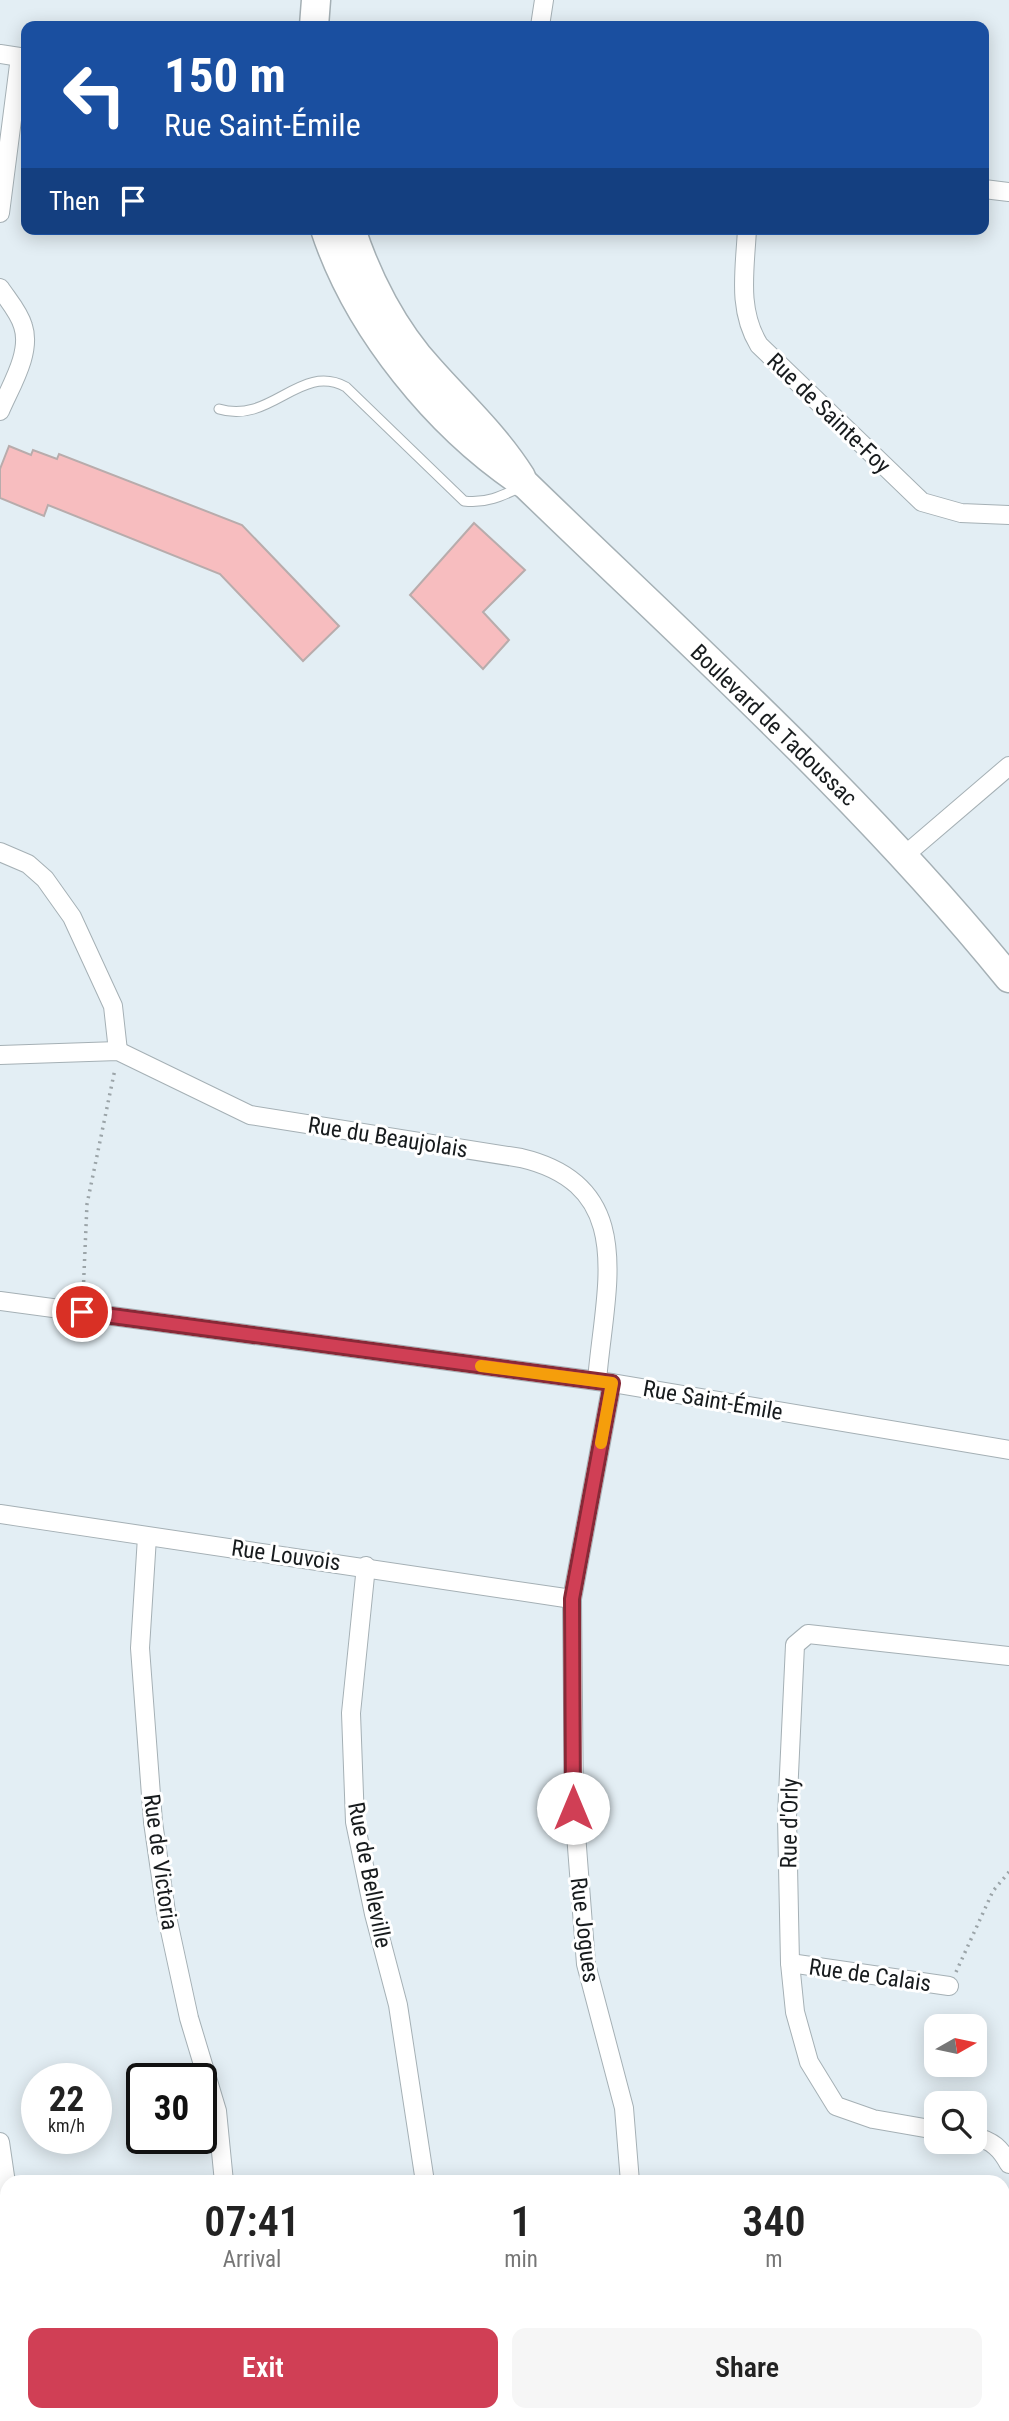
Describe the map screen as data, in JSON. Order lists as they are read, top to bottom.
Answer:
{
  "streets": {
    "main road": ["Boulevard de Tadoussac"],
    "street": [
      "Rue de Sainte-Foy",
      "Rue du Beaujolais",
      "Rue Saint-Émile",
      "Rue Louvois",
      "Rue d'Orly",
      "Rue de Victoria",
      "Rue de Belleville",
      "Rue Jogues",
      "Rue de Calais"
    ]
  },
  "crossings": [
    ["Rue du Beaujolais", "Rue Saint-Émile"],
    ["Rue du Beaujolais", "Rue Jogues"],
    ["Rue Saint-Émile", "Rue Jogues"],
    ["Rue Louvois", "Rue de Victoria"],
    ["Rue Louvois", "Rue de Belleville"],
    ["Rue Louvois", "Rue Jogues"],
    ["Rue d'Orly", "Rue de Calais"]
  ],
  "north": "right",
  "page": {
    "turn": ["150 m", "Rue Saint-Émile"],
    "then": "Then",
    "speed": "22 km/h",
    "limit": "30",
    "eta": [
      "07:41",
      "Arrival",
      "1",
      "min",
      "340",
      "m"
    ],
    "buttons": ["Exit", "Share"]
  }
}
